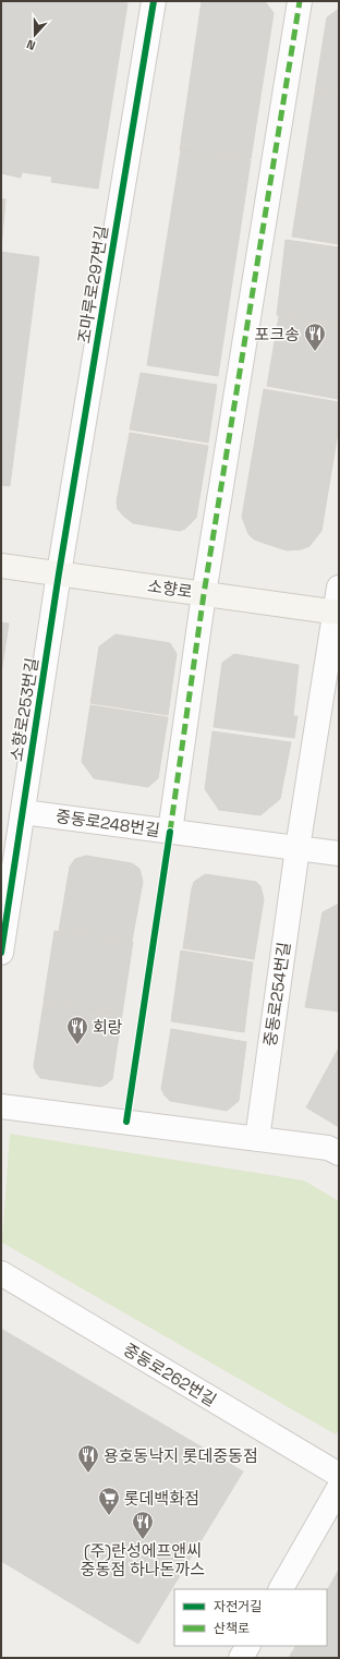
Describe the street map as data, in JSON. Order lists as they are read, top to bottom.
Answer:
{
  "streets": {
    "street": [
      "조마루로297번길",
      "소향로",
      "소향로253번길",
      "중동로248번길",
      "중동로254번길",
      "중동로262번길"
    ]
  },
  "crossings": [
    ["조마루로297번길", "소향로"],
    ["조마루로297번길", "소향로253번길"],
    ["소향로", "소향로253번길"],
    ["소향로253번길", "중동로248번길"],
    ["중동로248번길", "중동로254번길"]
  ],
  "places": {
    "restaurant": [
      "포크송",
      "회랑",
      "용호동낙지 롯데중동점",
      "(주)란성에프앤씨 중동점 하나돈까스"
    ],
    "supermarket": ["롯데백화점"]
  },
  "legend": ["자전거길", "산책로"],
  "north": "bottom"
}
